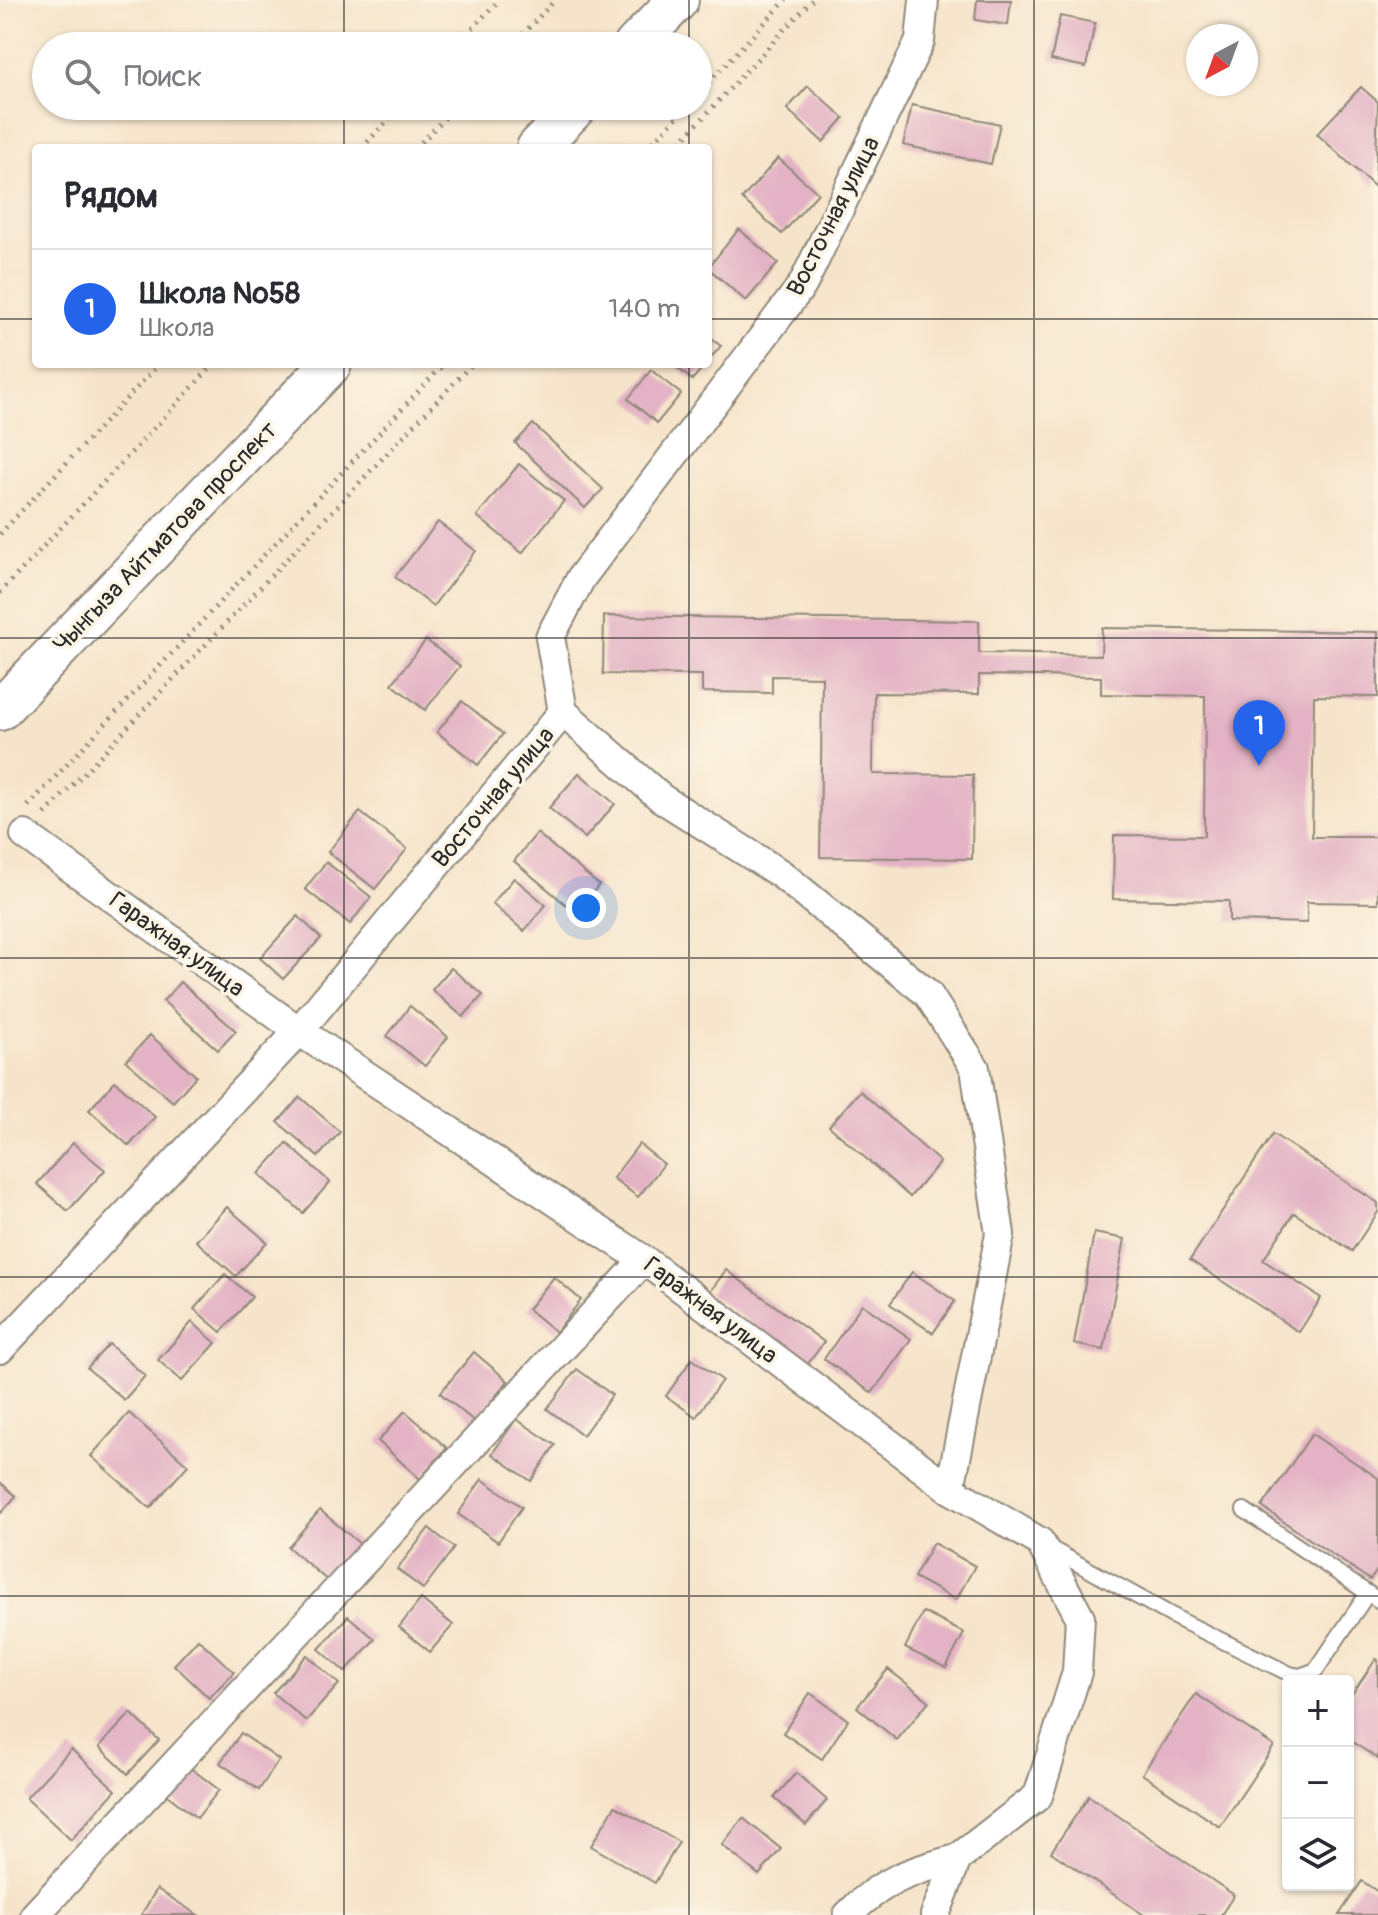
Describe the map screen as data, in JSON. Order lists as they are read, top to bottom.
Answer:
{
  "streets": {
    "main road": ["Чынгыза Айтматова проспект"],
    "street": ["Восточная улица", "Гаражная улица"]
  },
  "crossings": [
    ["Восточная улица", "Гаражная улица"]
  ],
  "north": "bottom left",
  "page": {
    "search": "Поиск",
    "heading": "Рядом",
    "list": [
      {
        "mark": "1",
        "name": "Школа №58",
        "note": "Школа",
        "value": "140 m"
      }
    ],
    "pins": "1",
    "map_buttons": ["+", "−"]
  }
}
